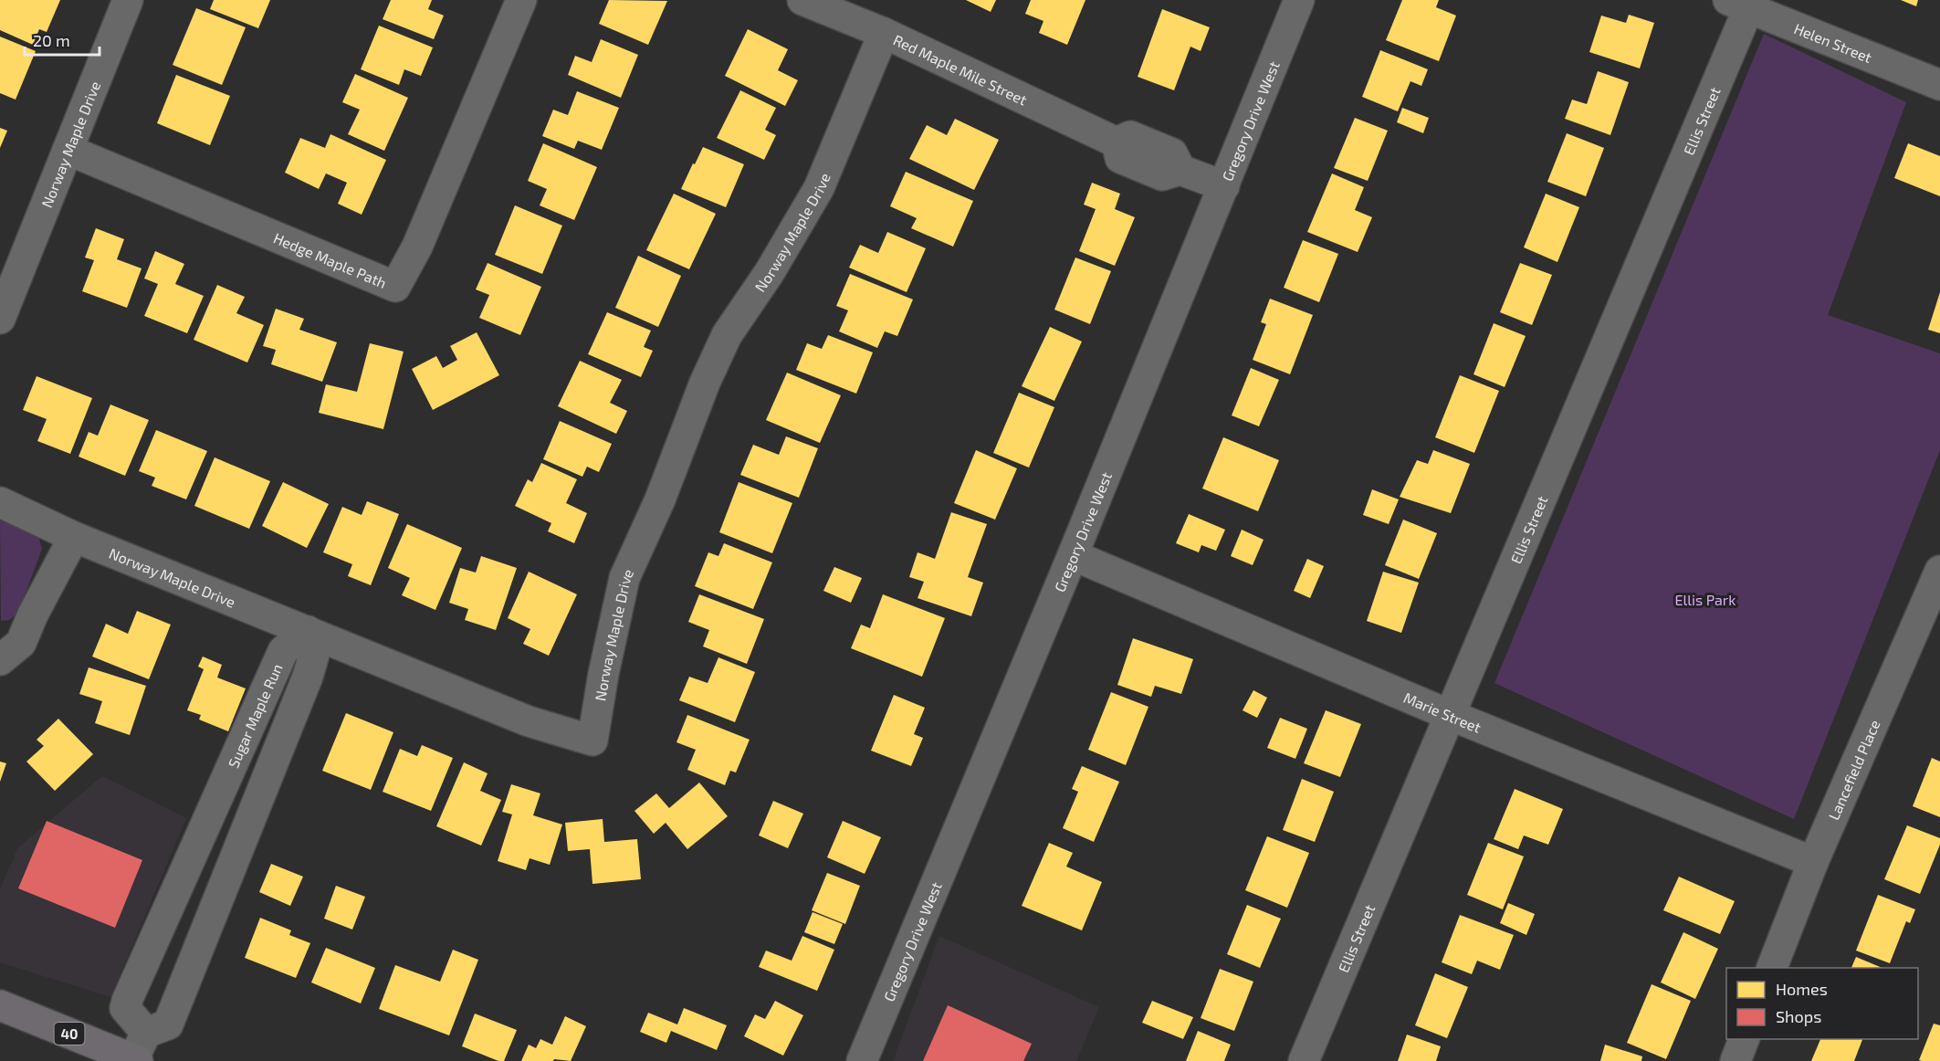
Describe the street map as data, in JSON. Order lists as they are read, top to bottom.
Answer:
{
  "streets": {
    "main road": ["40"],
    "street": [
      "Helen Street",
      "Red Maple Mile Street",
      "Gregory Drive West",
      "Ellis Street",
      "Norway Maple Drive",
      "Hedge Maple Path",
      "Marie Street",
      "Sugar Maple Run",
      "Lancefield Place"
    ]
  },
  "crossings": [
    ["Helen Street", "Ellis Street"],
    ["Red Maple Mile Street", "Gregory Drive West"],
    ["Red Maple Mile Street", "Norway Maple Drive"],
    ["Gregory Drive West", "Marie Street"],
    ["Ellis Street", "Marie Street"],
    ["Norway Maple Drive", "Hedge Maple Path"],
    ["Norway Maple Drive", "Sugar Maple Run"],
    ["Marie Street", "Lancefield Place"]
  ],
  "parks": ["Ellis Park"],
  "legend": ["Homes", "Shops"],
  "scale_bar": "20 m"
}
